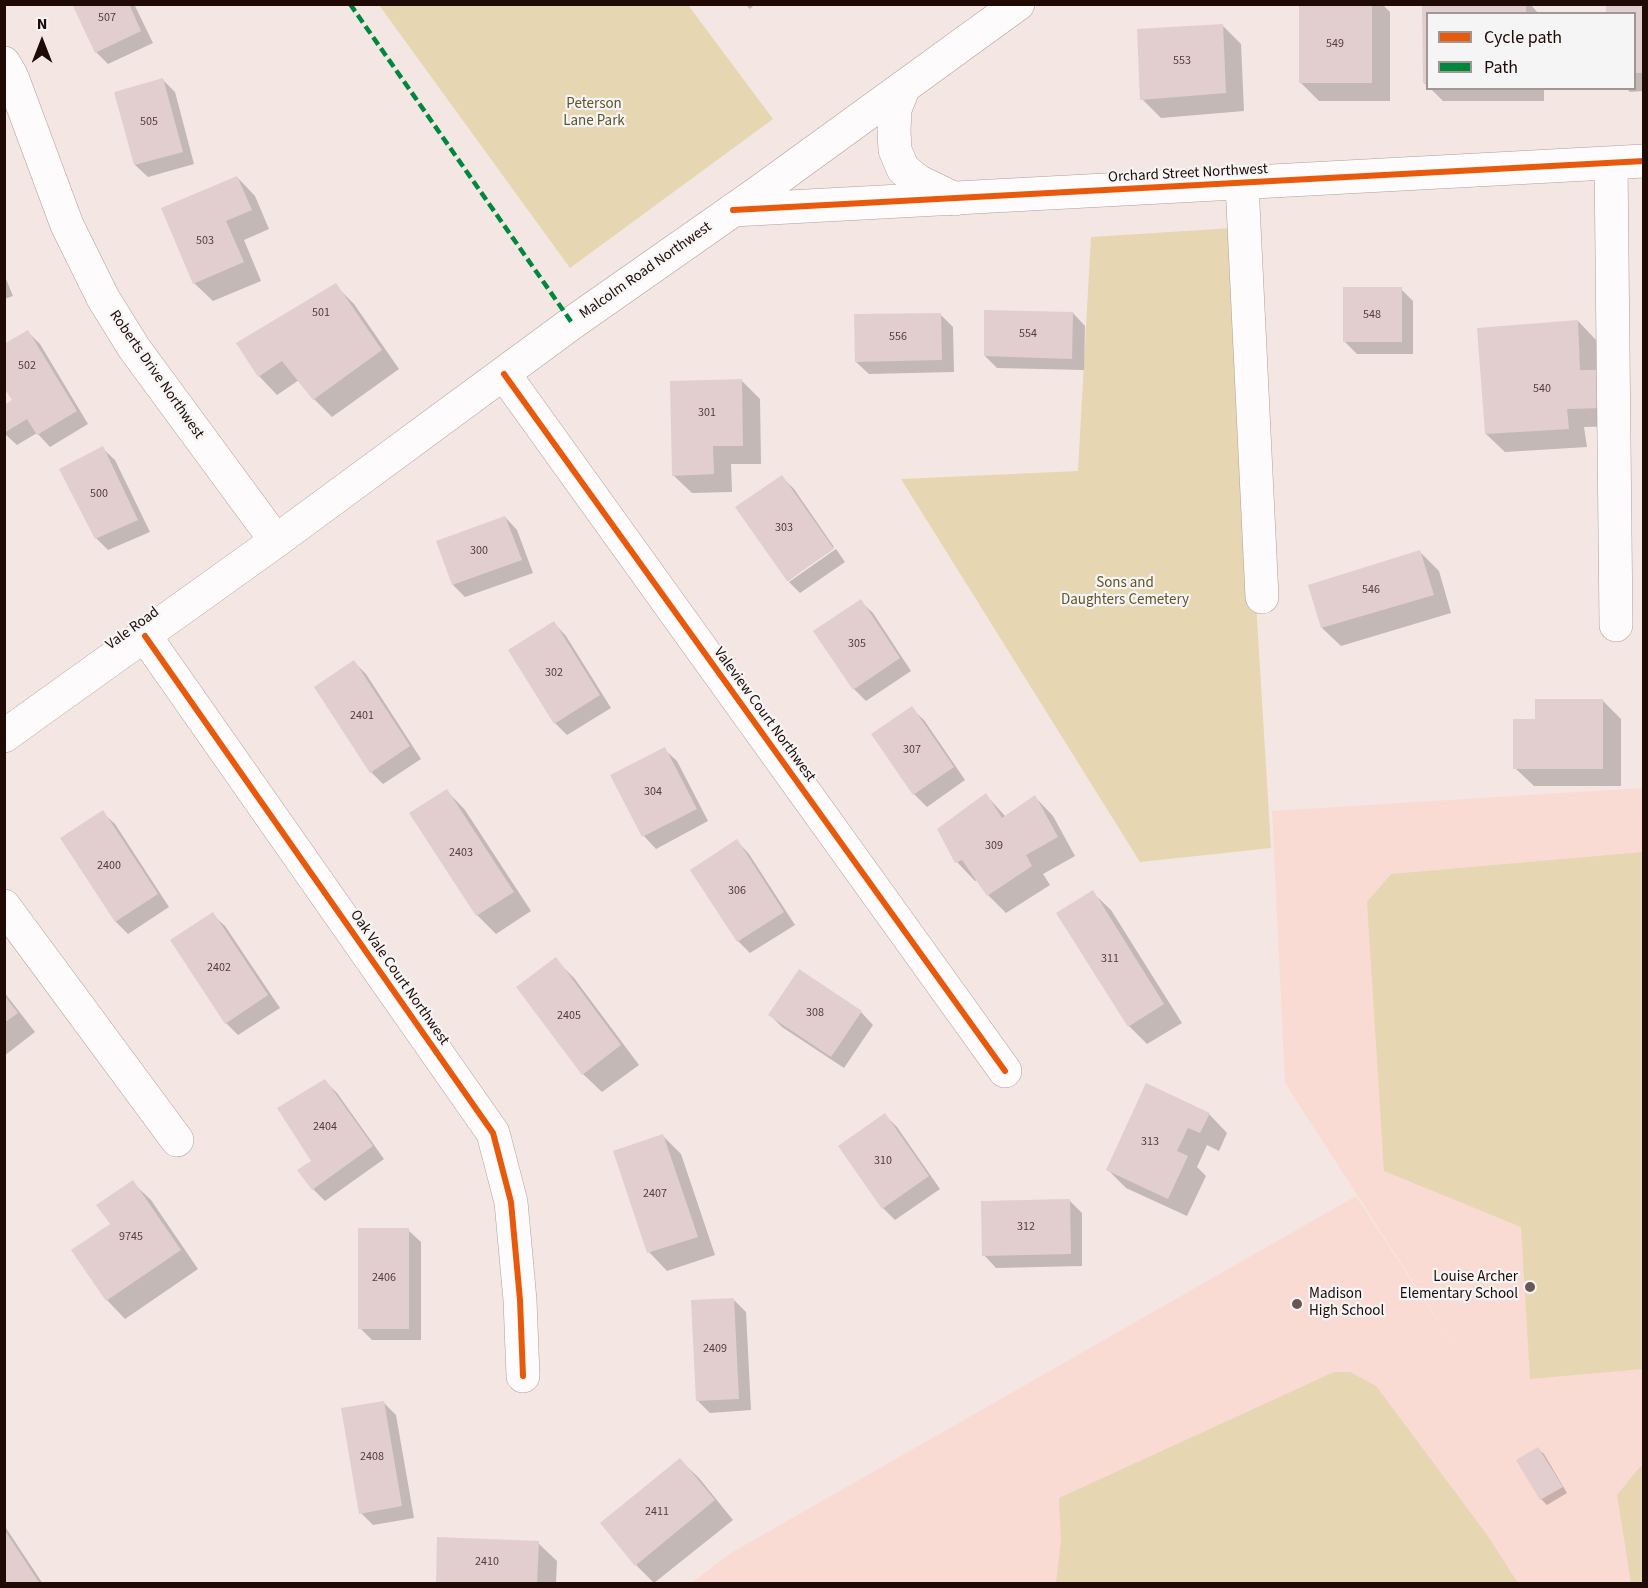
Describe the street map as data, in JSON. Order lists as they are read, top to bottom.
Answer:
{
  "streets": {
    "street": [
      "Orchard Street Northwest",
      "Malcolm Road Northwest",
      "Roberts Drive Northwest",
      "Vale Road",
      "Valeview Court Northwest",
      "Oak Vale Court Northwest"
    ]
  },
  "crossings": [
    ["Orchard Street Northwest", "Malcolm Road Northwest"],
    ["Malcolm Road Northwest", "Roberts Drive Northwest"],
    ["Malcolm Road Northwest", "Vale Road"],
    ["Malcolm Road Northwest", "Valeview Court Northwest"],
    ["Roberts Drive Northwest", "Vale Road"],
    ["Vale Road", "Oak Vale Court Northwest"]
  ],
  "parks": ["Peterson Lane Park", "Sons and Daughters Cemetery"],
  "places": ["Louise Archer Elementary School", "Madison High School"],
  "house_numbers": [
    "507",
    "549",
    "553",
    "505",
    "503",
    "501",
    "548",
    "554",
    "556",
    "502",
    "540",
    "301",
    "500",
    "303",
    "300",
    "546",
    "305",
    "302",
    "2401",
    "307",
    "304",
    "309",
    "2403",
    "2400",
    "306",
    "311",
    "2402",
    "308",
    "2405",
    "2404",
    "313",
    "310",
    "2407",
    "312",
    "9745",
    "2406",
    "2409",
    "2408",
    "2411",
    "2410"
  ],
  "legend": ["Cycle path", "Path"],
  "north": "top"
}
